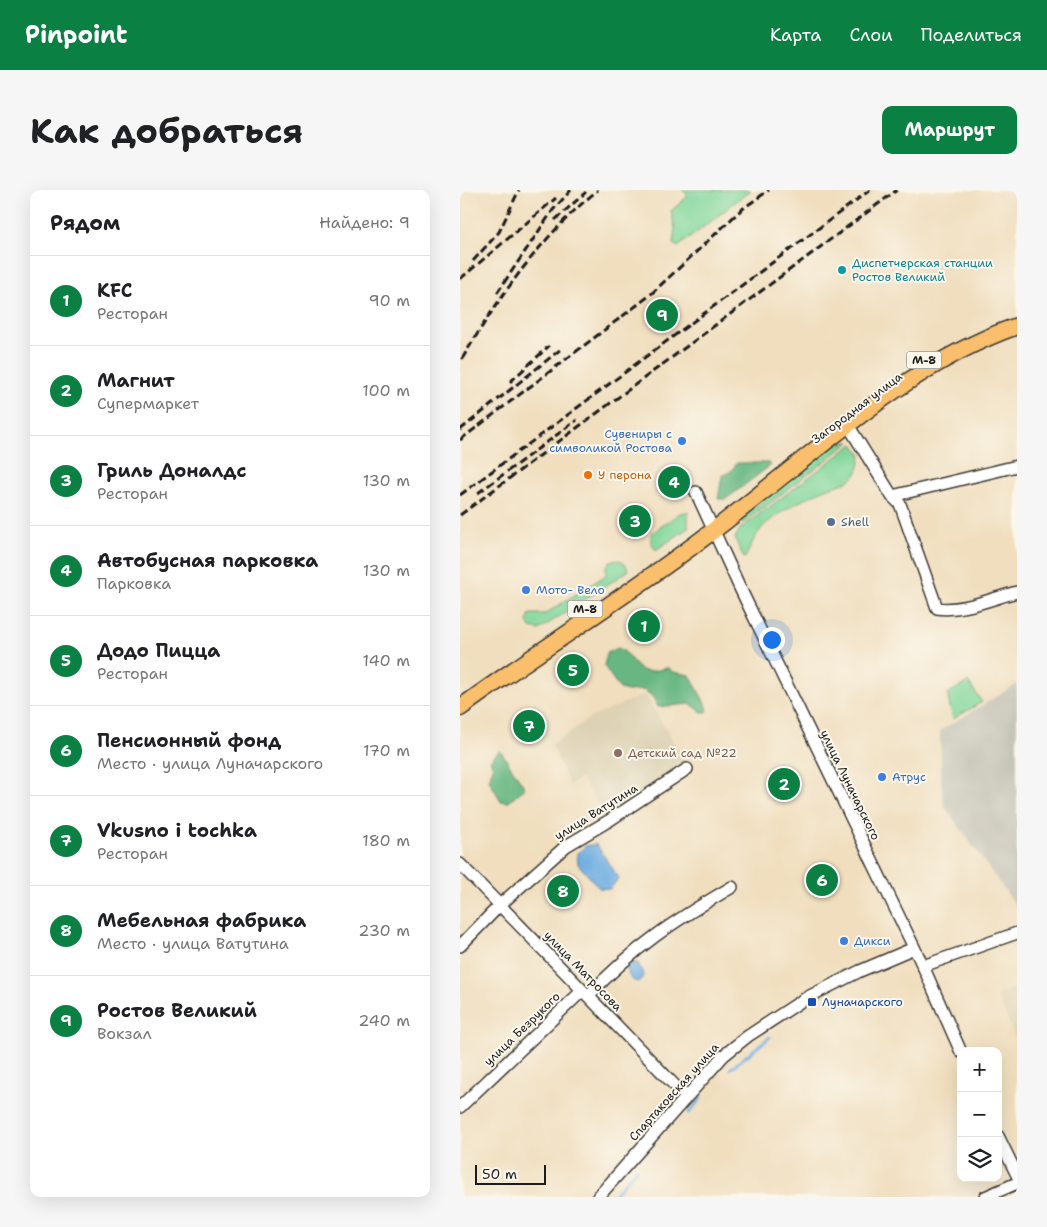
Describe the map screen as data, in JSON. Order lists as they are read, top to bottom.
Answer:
{
  "streets": {
    "highway": ["М-8", "Загородная улица"],
    "street": [
      "улица Луначарского",
      "улица Ватутина",
      "улица Матросова",
      "улица Безрукого",
      "Спартаковская улица"
    ]
  },
  "crossings": [
    ["М-8", "Загородная улица"],
    ["М-8", "улица Луначарского"],
    ["Загородная улица", "улица Луначарского"],
    ["улица Луначарского", "Спартаковская улица"],
    ["улица Ватутина", "улица Матросова"],
    ["улица Матросова", "улица Безрукого"],
    ["улица Матросова", "Спартаковская улица"]
  ],
  "places": {
    "other": [
      "Диспетчерская станции Ростов Великий",
      "Сувениры с символикой Ростова",
      "У перона",
      "Shell",
      "Мото- Вело",
      "Детский сад №22",
      "Атрус",
      "Дикси"
    ],
    "transit": ["Луначарского"]
  },
  "scale_bar": "50 m",
  "page": {
    "header": "Pinpoint",
    "nav": ["Карта", "Слои", "Поделиться"],
    "buttons": "Маршрут",
    "title": "Как добраться",
    "heading": ["Рядом", "Найдено: 9"],
    "list": [
      {
        "mark": "1",
        "name": "KFC",
        "note": "Ресторан",
        "value": "90 m"
      },
      {
        "mark": "2",
        "name": "Магнит",
        "note": "Супермаркет",
        "value": "100 m"
      },
      {
        "mark": "3",
        "name": "Гриль Доналдс",
        "note": "Ресторан",
        "value": "130 m"
      },
      {
        "mark": "4",
        "name": "Автобусная парковка",
        "note": "Парковка",
        "value": "130 m"
      },
      {
        "mark": "5",
        "name": "Додо Пицца",
        "note": "Ресторан",
        "value": "140 m"
      },
      {
        "mark": "6",
        "name": "Пенсионный фонд",
        "note": "Место · улица Луначарского",
        "value": "170 m"
      },
      {
        "mark": "7",
        "name": "Vkusno i tochka",
        "note": "Ресторан",
        "value": "180 m"
      },
      {
        "mark": "8",
        "name": "Мебельная фабрика",
        "note": "Место · улица Ватутина",
        "value": "230 m"
      },
      {
        "mark": "9",
        "name": "Ростов Великий",
        "note": "Вокзал",
        "value": "240 m"
      }
    ],
    "pins": [
      "9",
      "4",
      "3",
      "1",
      "5",
      "7",
      "2",
      "6",
      "8"
    ],
    "map_buttons": ["+", "−"],
    "scale": "50 m"
  }
}
